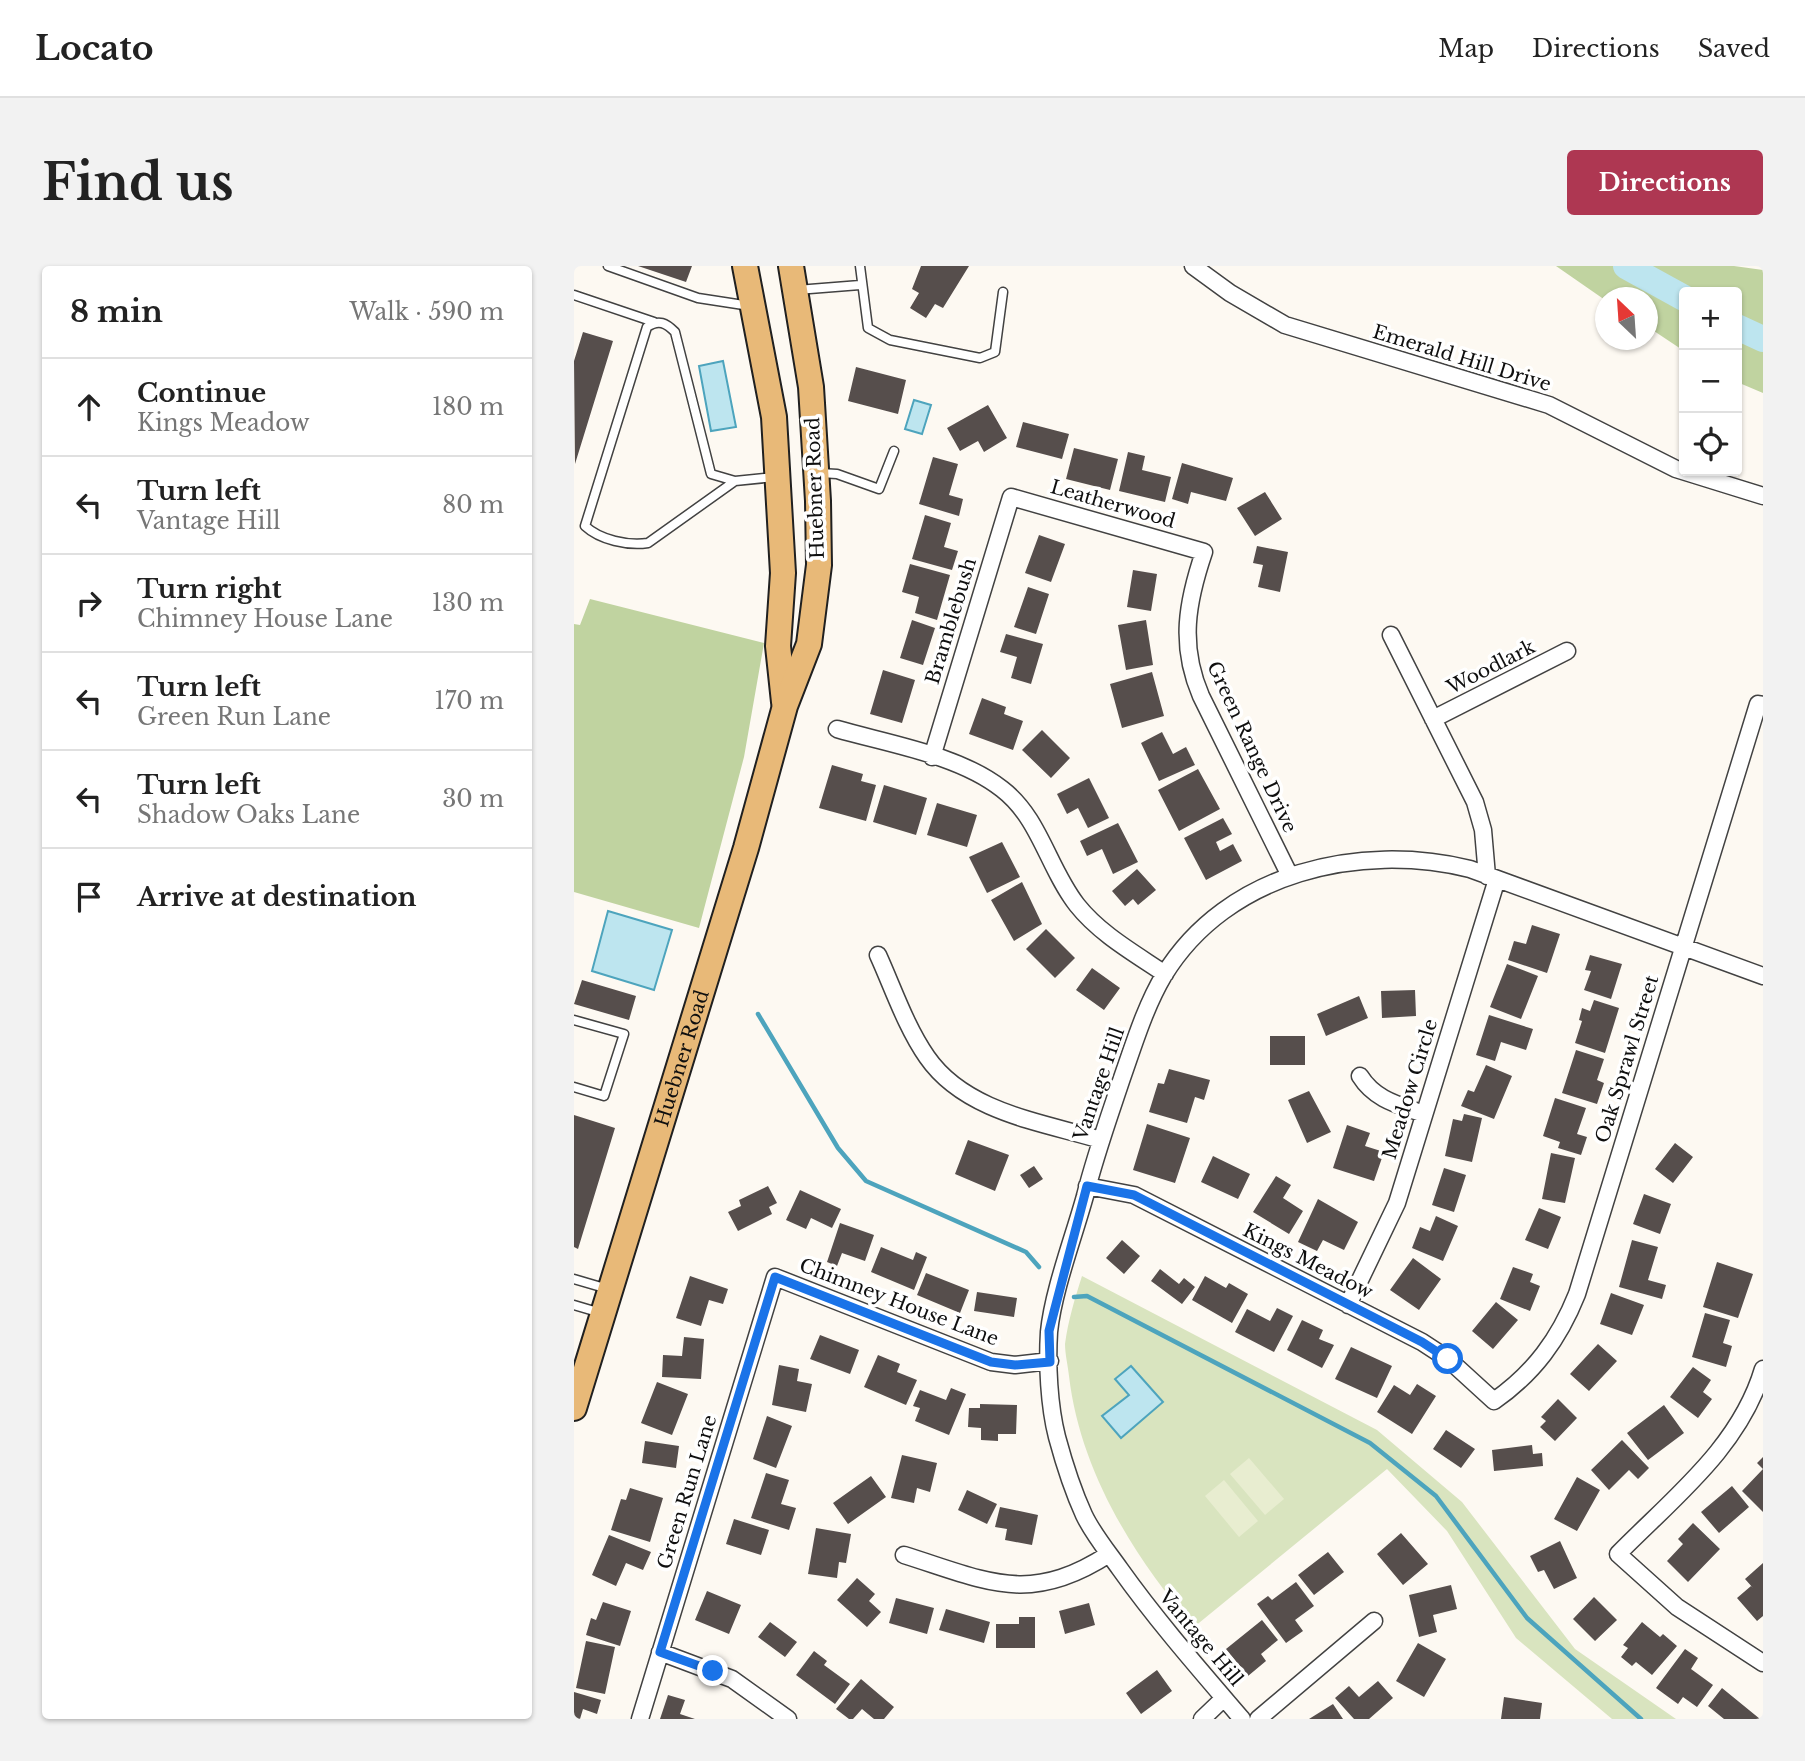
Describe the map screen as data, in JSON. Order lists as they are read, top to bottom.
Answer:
{
  "streets": {
    "main road": ["Huebner Road"],
    "street": [
      "Emerald Hill Drive",
      "Leatherwood",
      "Bramblebush",
      "Woodlark",
      "Green Range Drive",
      "Oak Sprawl Street",
      "Vantage Hill",
      "Meadow Circle",
      "Kings Meadow",
      "Chimney House Lane",
      "Green Run Lane"
    ]
  },
  "crossings": [
    ["Leatherwood", "Bramblebush"],
    ["Leatherwood", "Green Range Drive"],
    ["Woodlark", "Meadow Circle"],
    ["Green Range Drive", "Vantage Hill"],
    ["Oak Sprawl Street", "Vantage Hill"],
    ["Oak Sprawl Street", "Kings Meadow"],
    ["Vantage Hill", "Meadow Circle"],
    ["Vantage Hill", "Kings Meadow"],
    ["Vantage Hill", "Chimney House Lane"],
    ["Meadow Circle", "Kings Meadow"],
    ["Chimney House Lane", "Green Run Lane"]
  ],
  "north": "top left",
  "page": {
    "header": "Locato",
    "nav": ["Map", "Directions", "Saved"],
    "buttons": "Directions",
    "title": "Find us",
    "heading": ["8 min", "Walk · 590 m"],
    "map_buttons": ["+", "−"],
    "list": [
      ["Continue", "Kings Meadow", "180 m"],
      ["Turn left", "Vantage Hill", "80 m"],
      ["Turn right", "Chimney House Lane", "130 m"],
      ["Turn left", "Green Run Lane", "170 m"],
      ["Turn left", "Shadow Oaks Lane", "30 m"],
      "Arrive at destination"
    ]
  }
}
